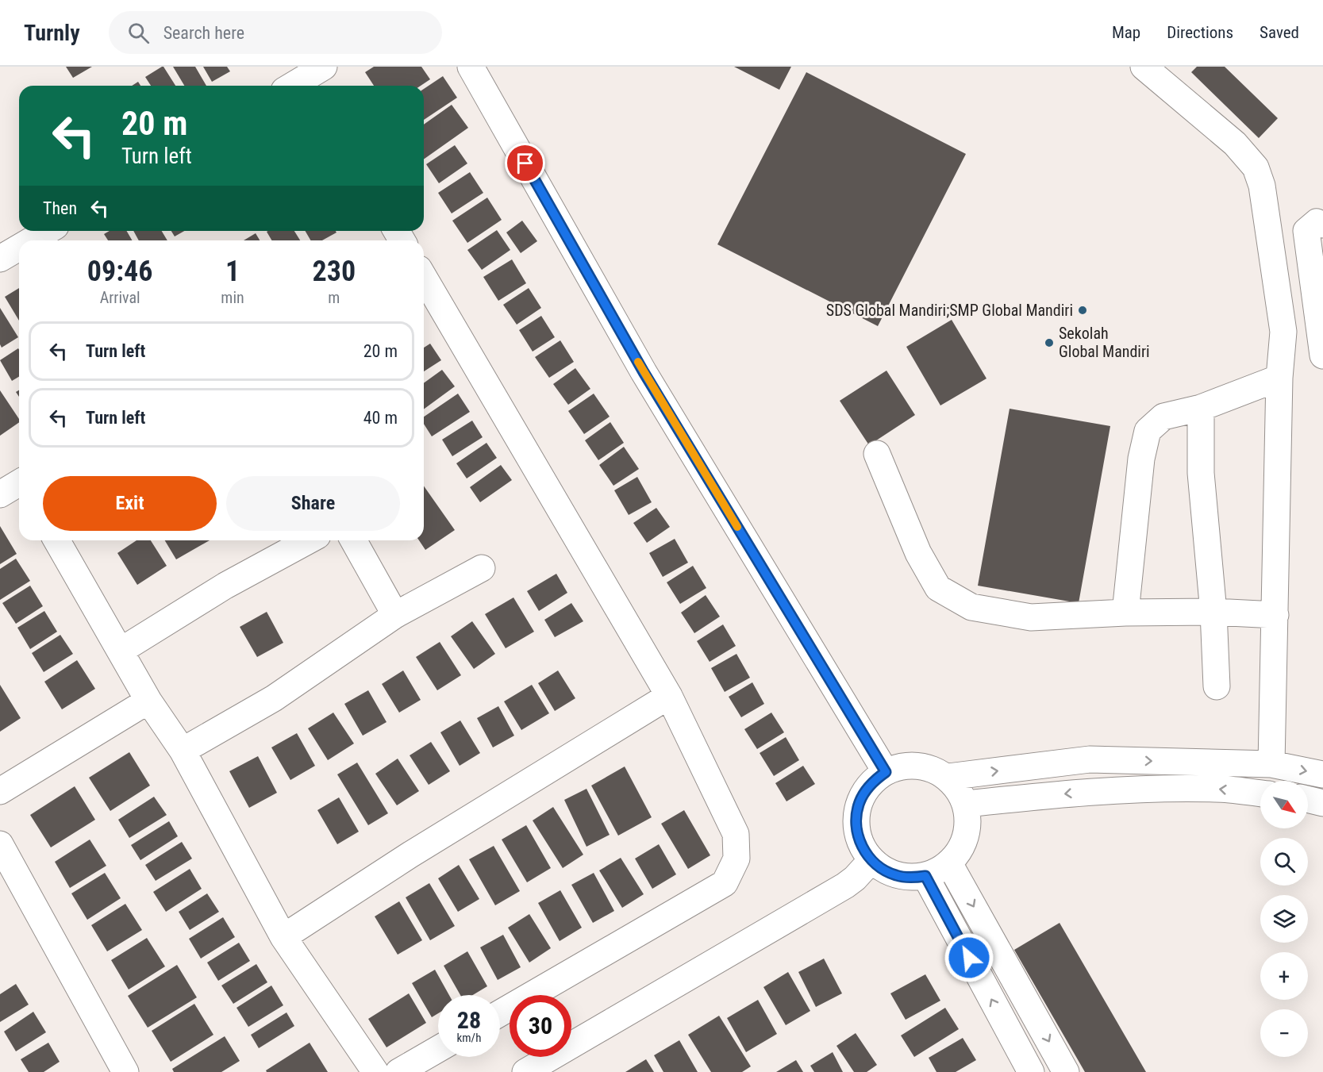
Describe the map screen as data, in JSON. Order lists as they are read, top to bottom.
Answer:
{
  "places": ["SDS Global Mandiri;SMP Global Mandiri", "Sekolah Global Mandiri"],
  "north": "bottom right",
  "page": {
    "header": "Turnly",
    "search": "Search here",
    "nav": ["Map", "Directions", "Saved"],
    "turn": ["20 m", "Turn left"],
    "then": "Then",
    "eta": [
      "09:46",
      "Arrival",
      "1",
      "min",
      "230",
      "m"
    ],
    "list": [
      {
        "name": "Turn left",
        "value": "20 m"
      },
      {
        "name": "Turn left",
        "value": "40 m"
      }
    ],
    "buttons": ["Exit", "Share"],
    "map_buttons": ["+", "−"],
    "speed": "28 km/h",
    "limit": "30"
  }
}
